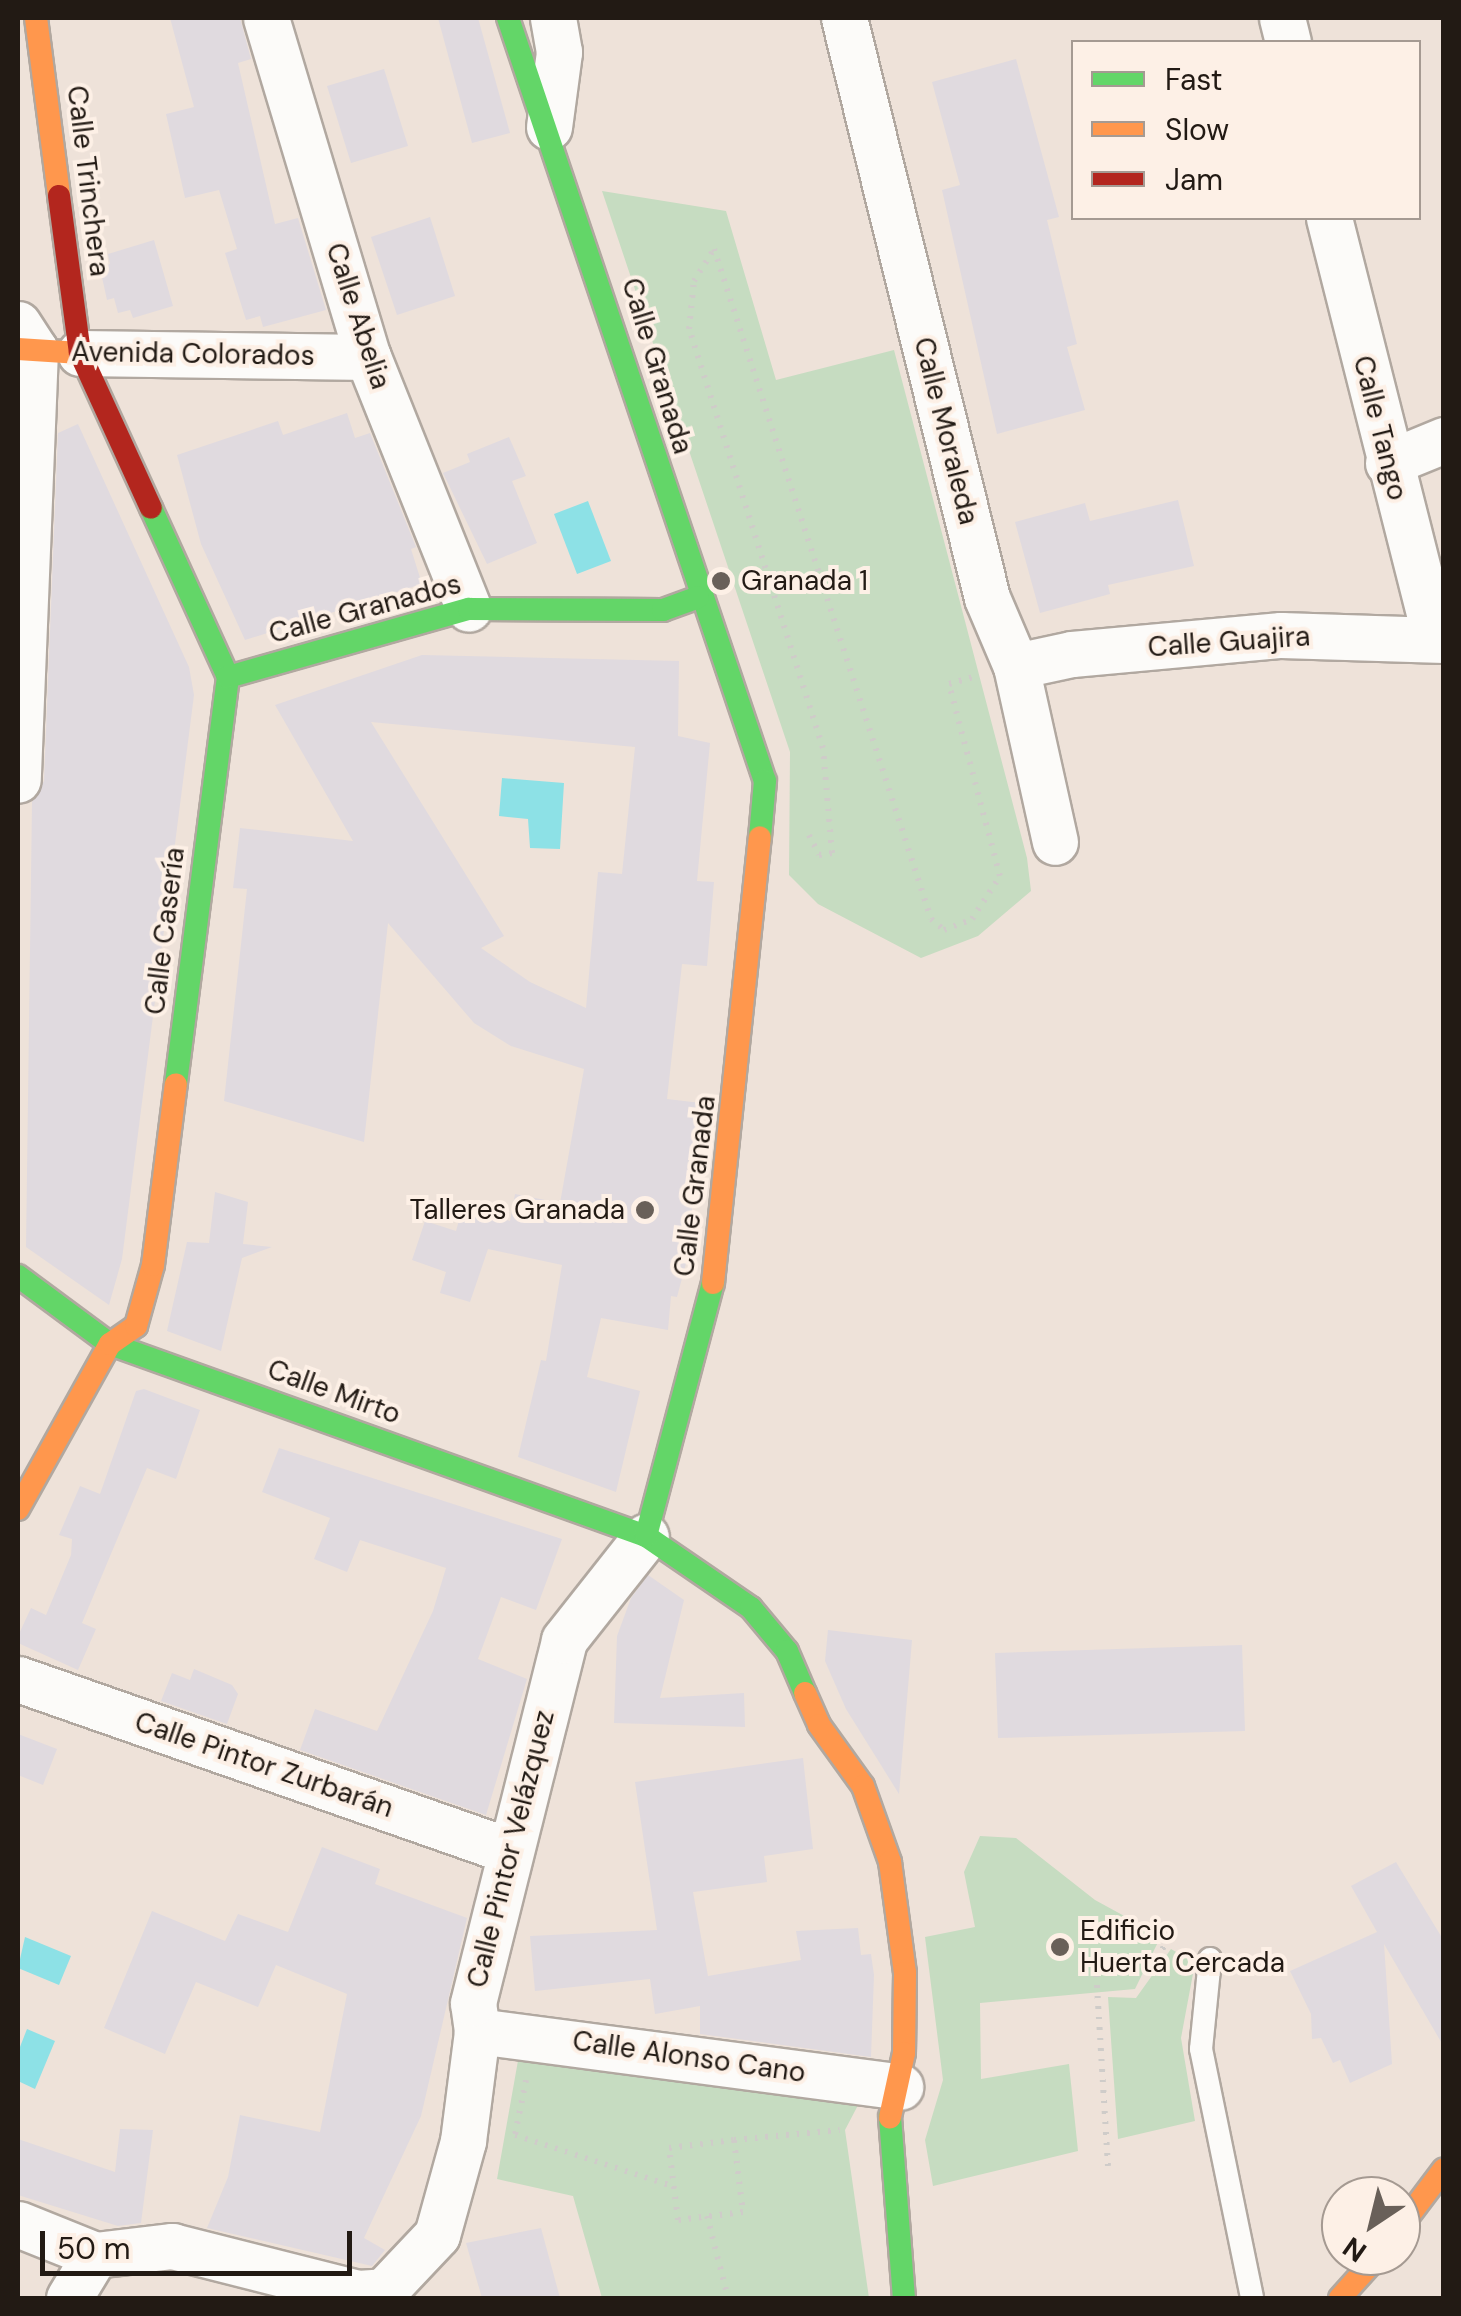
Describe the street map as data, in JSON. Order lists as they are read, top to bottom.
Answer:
{
  "streets": {
    "street": [
      "Calle Trinchera",
      "Calle Abelia",
      "Avenida Colorados",
      "Calle Granada",
      "Calle Tango",
      "Calle Moraleda",
      "Calle Granados",
      "Calle Guajira",
      "Calle Casería",
      "Calle Mirto",
      "Calle Pintor Zurbarán",
      "Calle Pintor Velázquez",
      "Calle Alonso Cano"
    ]
  },
  "crossings": [
    ["Calle Trinchera", "Avenida Colorados"],
    ["Calle Abelia", "Avenida Colorados"],
    ["Calle Abelia", "Calle Granados"],
    ["Calle Granada", "Calle Granados"],
    ["Calle Granada", "Calle Mirto"],
    ["Calle Granada", "Calle Pintor Velázquez"],
    ["Calle Tango", "Calle Guajira"],
    ["Calle Moraleda", "Calle Guajira"],
    ["Calle Granados", "Calle Casería"],
    ["Calle Casería", "Calle Mirto"],
    ["Calle Mirto", "Calle Pintor Velázquez"],
    ["Calle Pintor Zurbarán", "Calle Pintor Velázquez"],
    ["Calle Pintor Velázquez", "Calle Alonso Cano"]
  ],
  "places": ["Granada 1", "Talleres Granada", "Edificio Huerta Cercada"],
  "legend": ["Fast", "Slow", "Jam"],
  "scale_bar": "50 m",
  "north": "bottom left"
}
